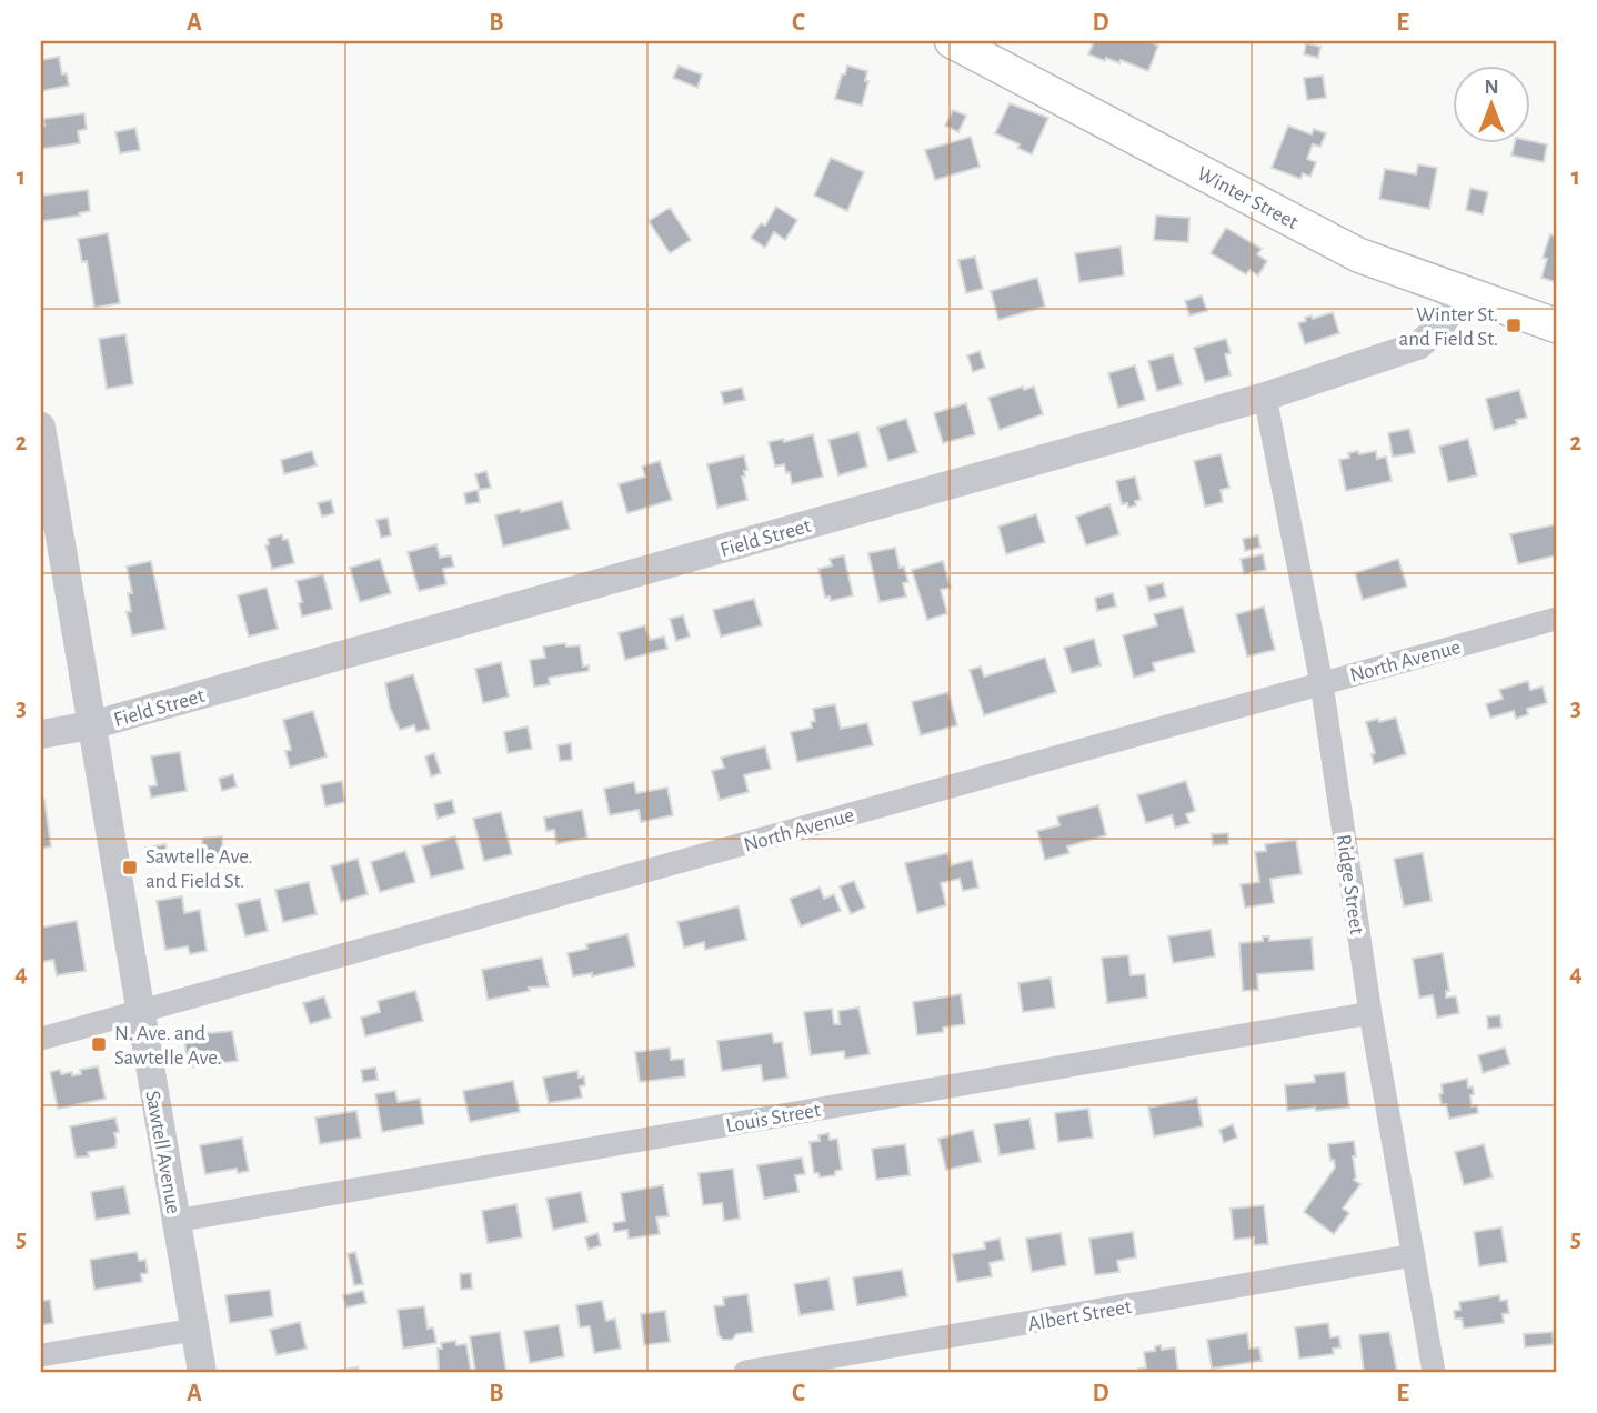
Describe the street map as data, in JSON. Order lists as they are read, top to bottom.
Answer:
{
  "streets": {
    "main road": ["Winter Street"],
    "street": [
      "Field Street",
      "North Avenue",
      "Ridge Street",
      "Louis Street",
      "Sawtell Avenue",
      "Albert Street"
    ]
  },
  "crossings": [
    ["Winter Street", "Field Street"],
    ["Field Street", "Ridge Street"],
    ["Field Street", "Sawtell Avenue"],
    ["North Avenue", "Ridge Street"],
    ["North Avenue", "Sawtell Avenue"],
    ["Ridge Street", "Louis Street"],
    ["Ridge Street", "Albert Street"],
    ["Louis Street", "Sawtell Avenue"]
  ],
  "places": {
    "transit": ["Winter St. and Field St.", "Sawtelle Ave. and Field St.", "N. Ave. and Sawtelle Ave."]
  },
  "north": "top",
  "grid": {
    "columns": [
      "A",
      "B",
      "C",
      "D",
      "E"
    ],
    "rows": [
      "1",
      "2",
      "3",
      "4",
      "5"
    ]
  }
}
